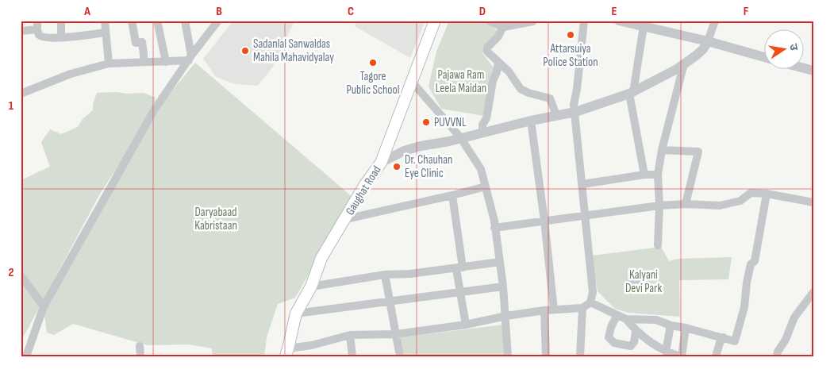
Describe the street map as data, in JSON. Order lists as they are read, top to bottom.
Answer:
{
  "streets": {
    "main road": ["Gaughat Road"]
  },
  "parks": ["Pajawa Ram Leela Maidan", "Daryabaad Kabristaan", "Kalyani Devi Park"],
  "places": [
    "Attarsuiya Police Station",
    "Sadanlal Sanwaldas Mahila Mahavidyalay",
    "Tagore Public School",
    "PUVVNL",
    "Dr. Chauhan Eye Clinic"
  ],
  "north": "right",
  "grid": {
    "columns": [
      "A",
      "B",
      "C",
      "D",
      "E",
      "F"
    ],
    "rows": ["1", "2"]
  }
}
